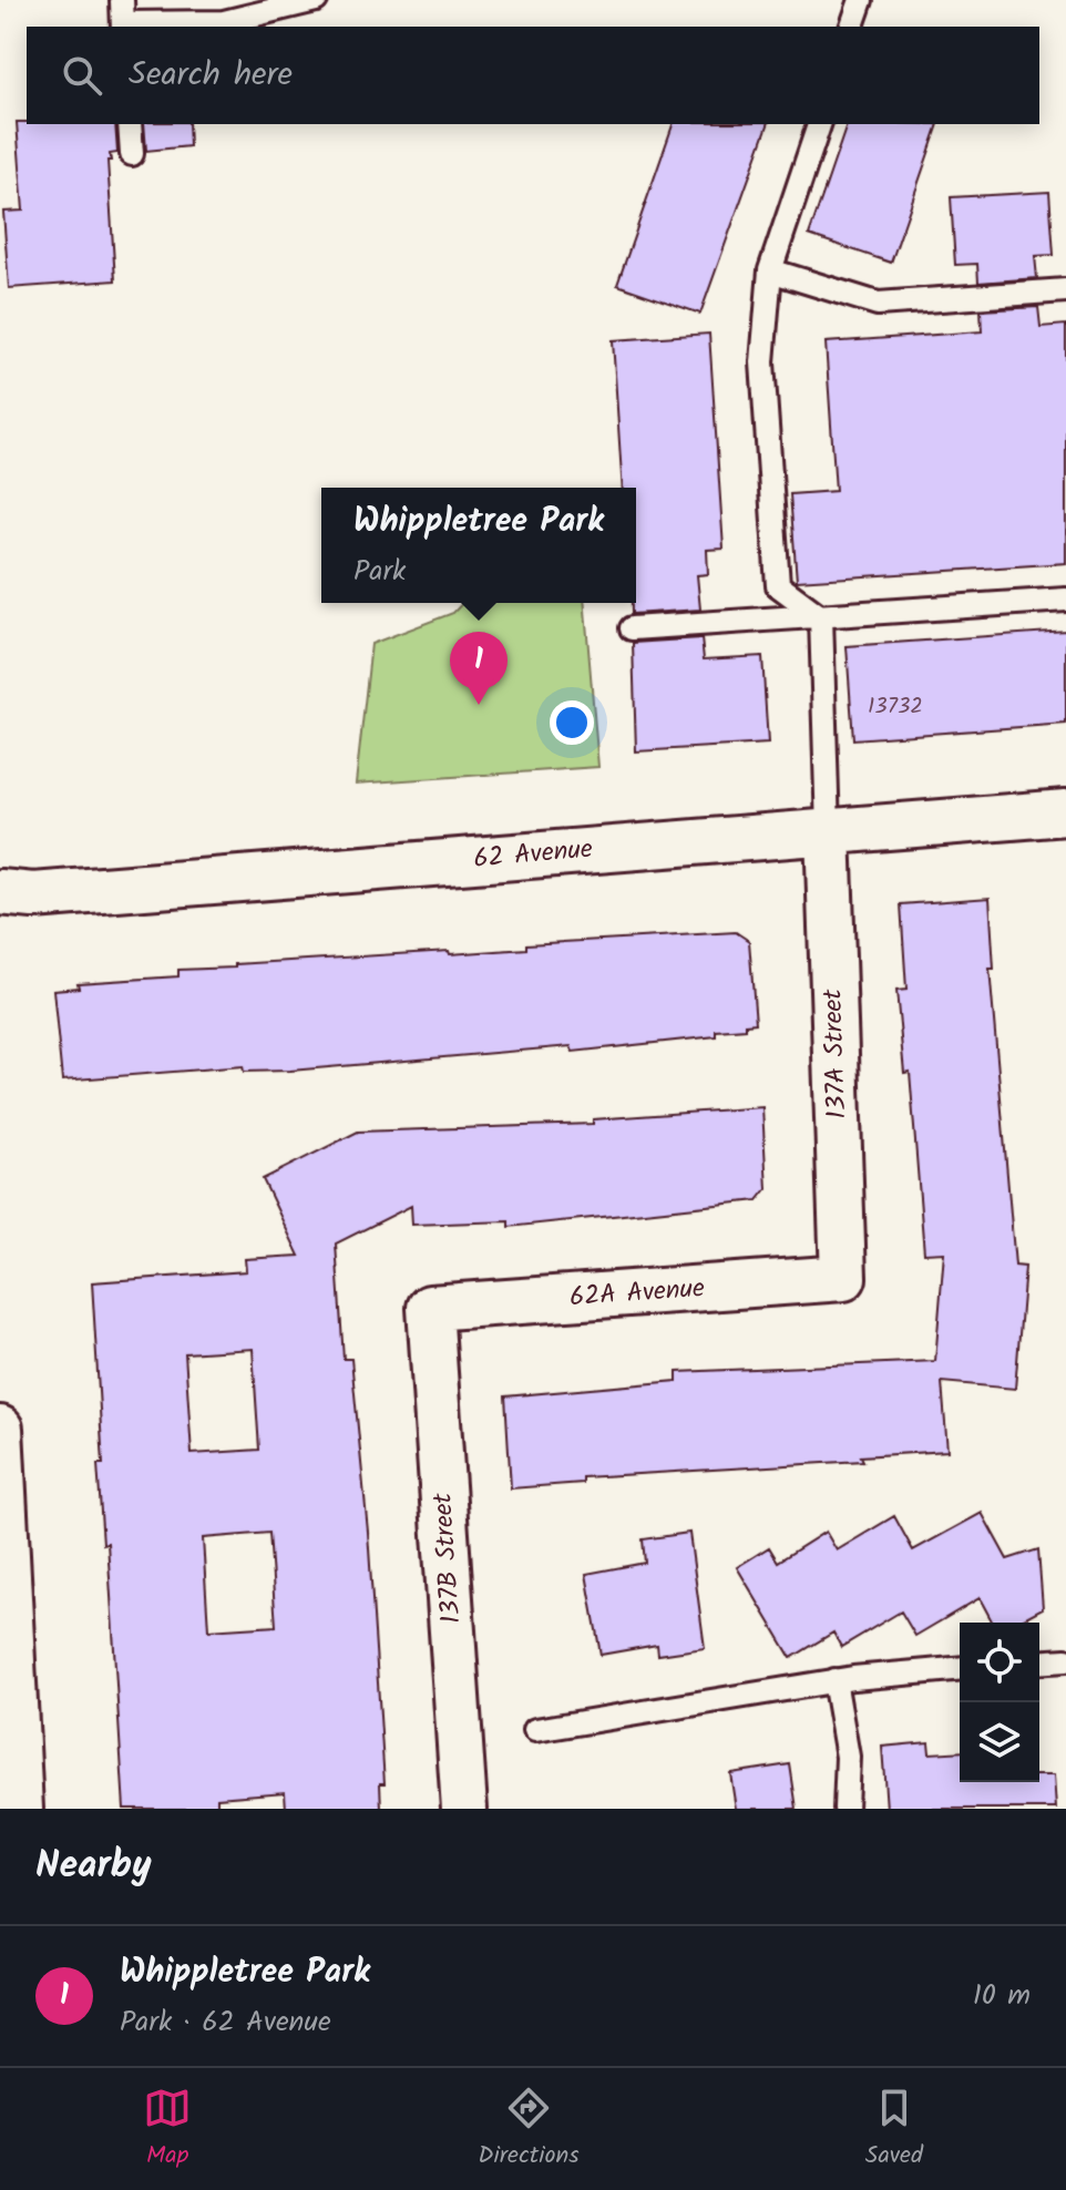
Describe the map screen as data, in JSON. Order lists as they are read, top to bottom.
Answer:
{
  "streets": {
    "street": [
      "62 Avenue",
      "137A Street",
      "62A Avenue",
      "137B Street"
    ]
  },
  "crossings": [
    ["62 Avenue", "137A Street"],
    ["137A Street", "62A Avenue"],
    ["62A Avenue", "137B Street"]
  ],
  "house_numbers": ["13732"],
  "page": {
    "search": "Search here",
    "popup": ["Whippletree Park", "Park"],
    "pins": "1",
    "heading": "Nearby",
    "list": [
      {
        "mark": "1",
        "name": "Whippletree Park",
        "note": "Park · 62 Avenue",
        "value": "10 m"
      }
    ],
    "nav": ["Map", "Directions", "Saved"]
  }
}
